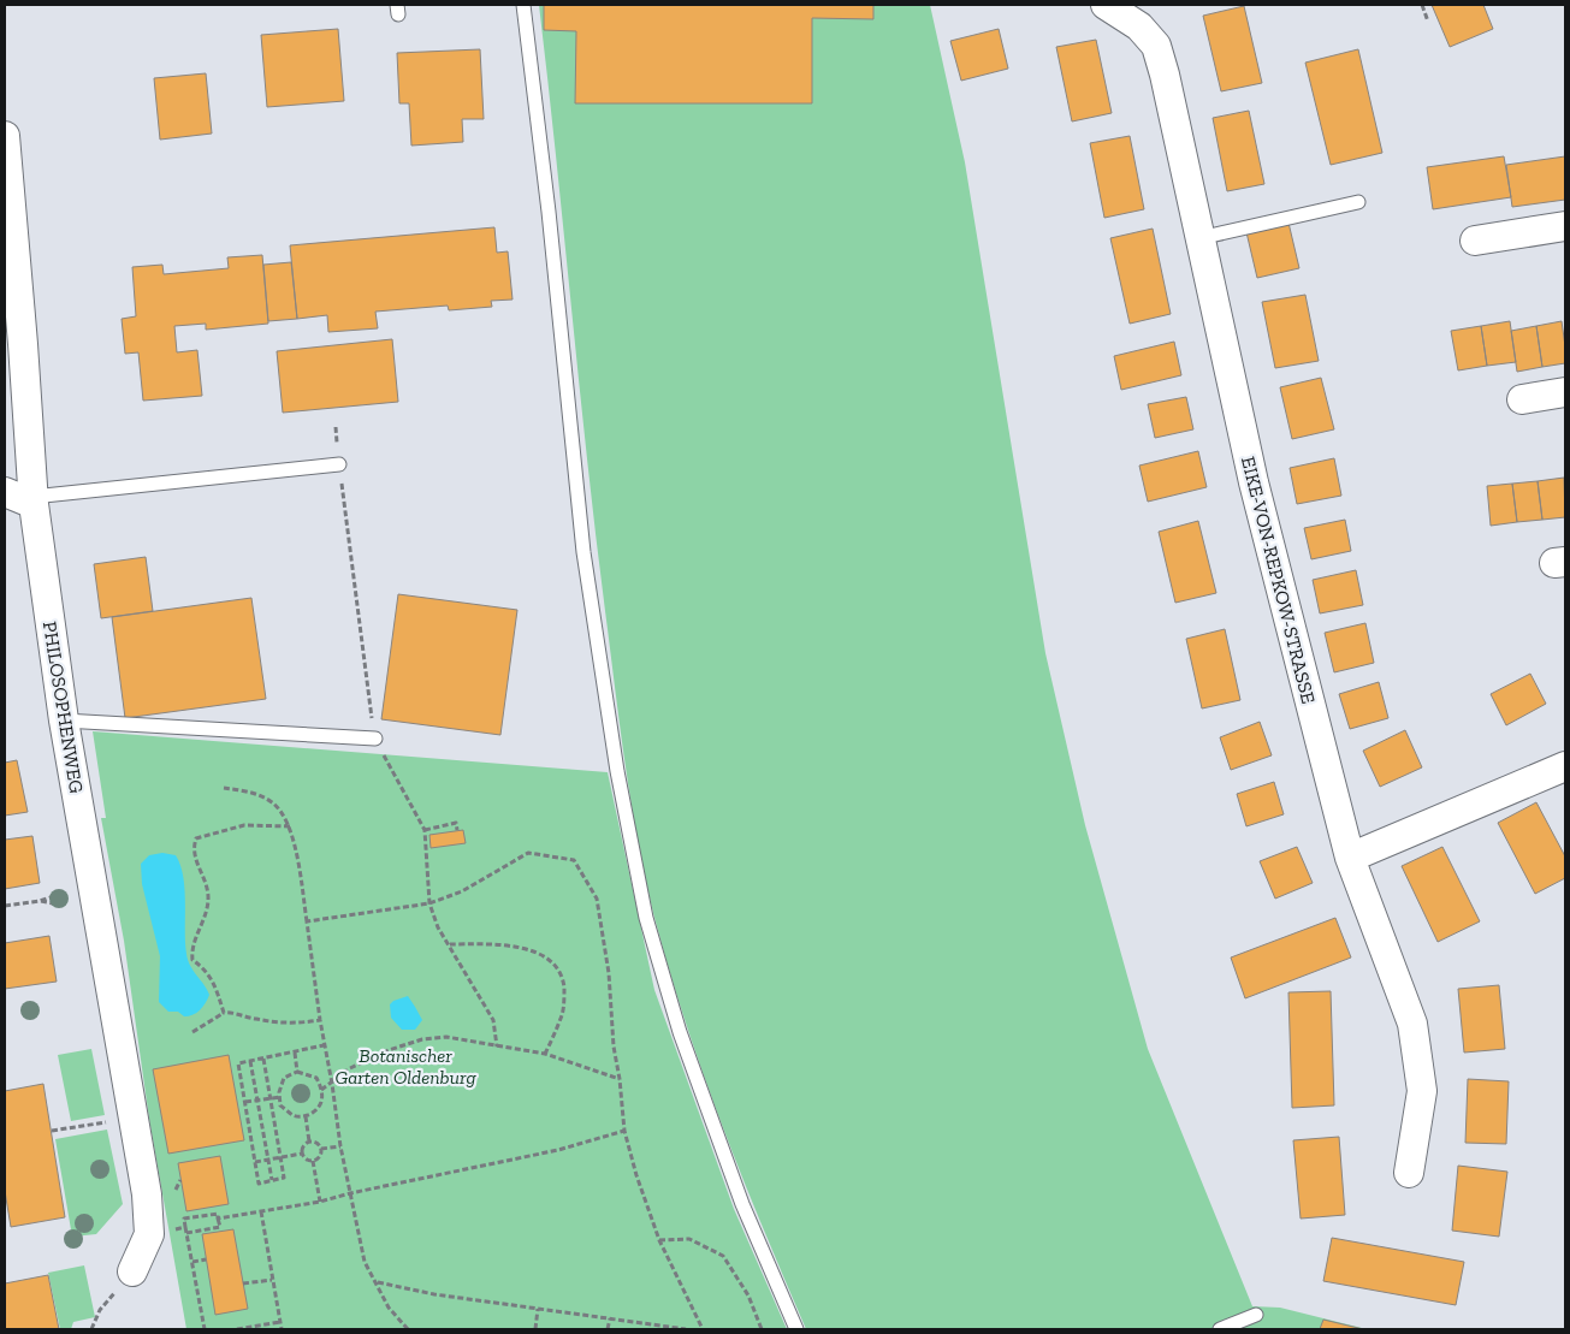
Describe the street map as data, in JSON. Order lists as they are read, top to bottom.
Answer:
{
  "streets": {
    "street": ["EIKE-VON-REPKOW-STRASSE", "PHILOSOPHENWEG"]
  },
  "parks": ["Botanischer Garten Oldenburg"]
}
